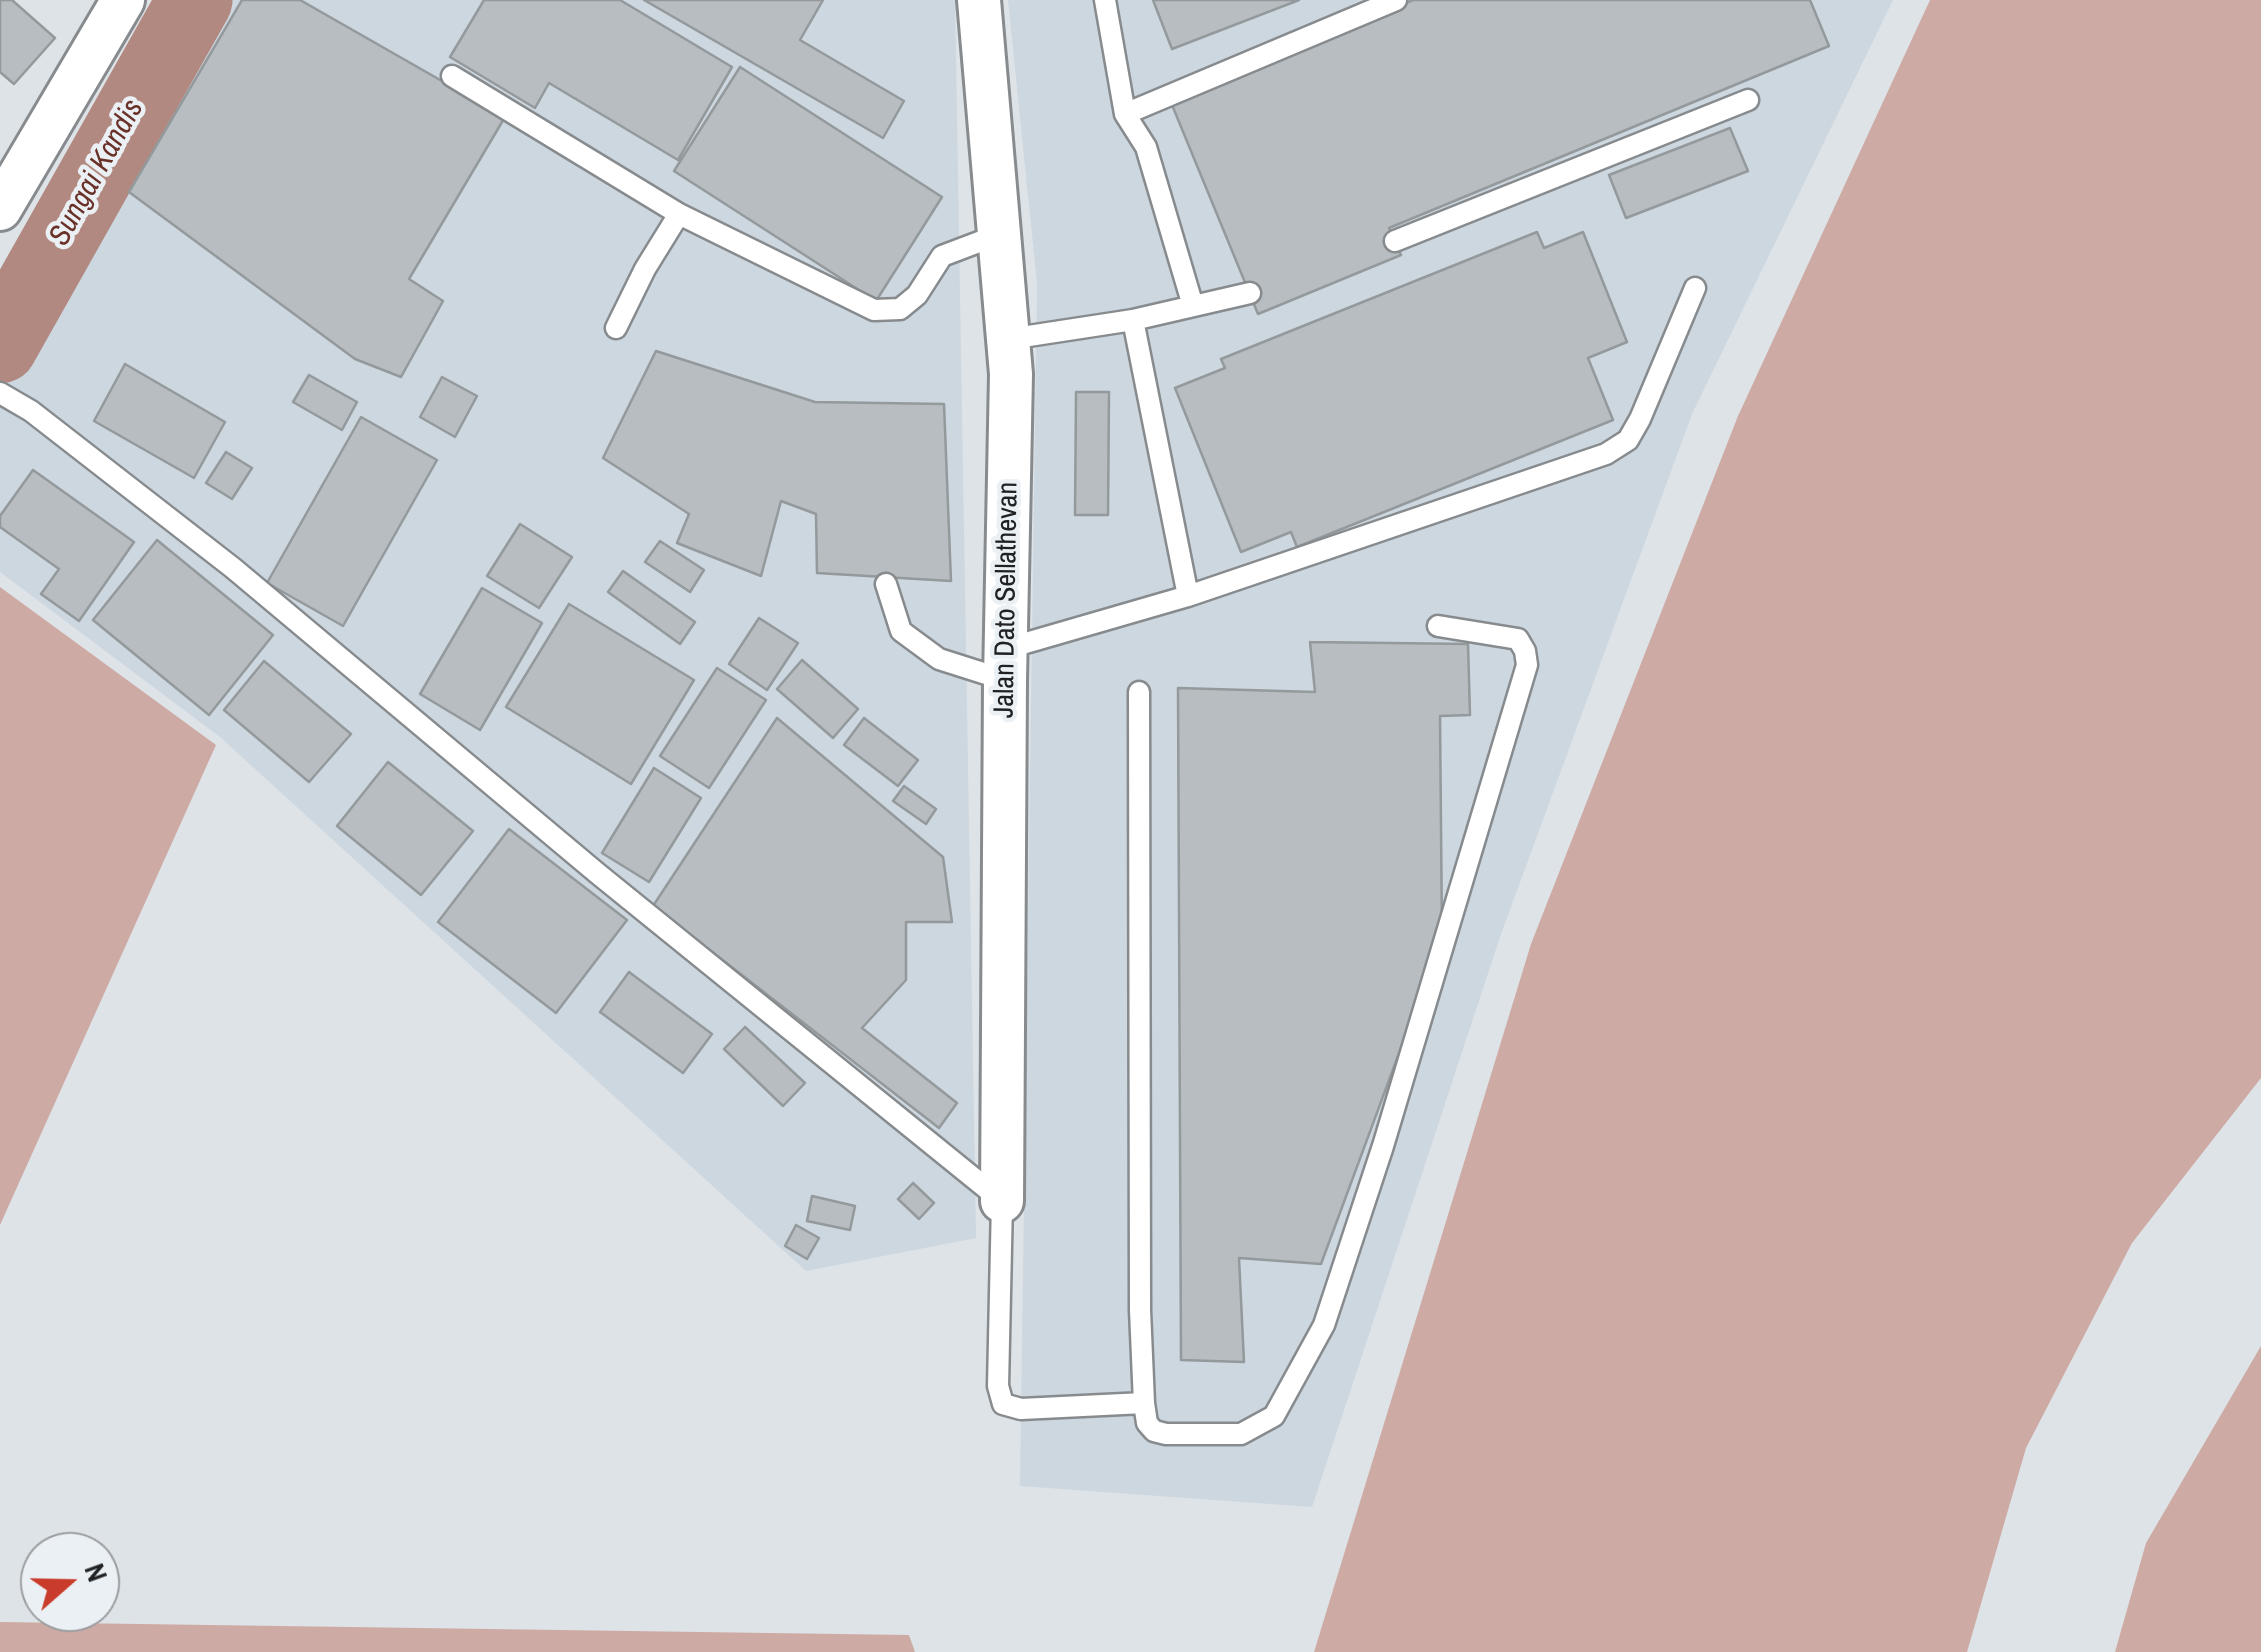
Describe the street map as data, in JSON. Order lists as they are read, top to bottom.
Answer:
{
  "streets": {
    "street": ["Jalan Dato Sellathevan"]
  },
  "water": ["Sungai Kandis"],
  "north": "right"
}
